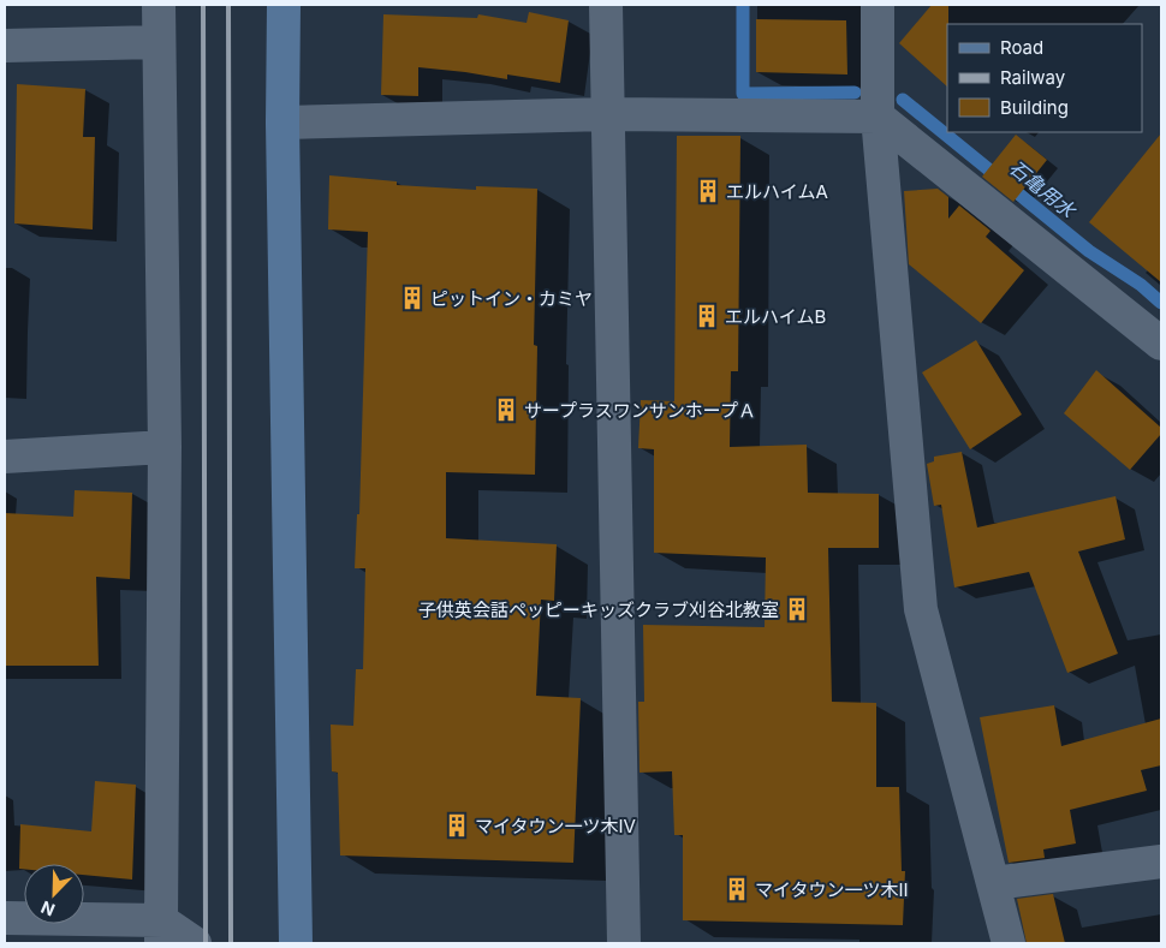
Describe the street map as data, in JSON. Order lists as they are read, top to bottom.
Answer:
{
  "water": ["石亀用水"],
  "places": {
    "building": [
      "エルハイムA",
      "ピットイン・カミヤ",
      "エルハイムB",
      "サープラスワンサンホープＡ",
      "子供英会話ペッピーキッズクラブ刈谷北教室",
      "マイタウン一ツ木Ⅳ",
      "マイタウン一ツ木Ⅱ"
    ]
  },
  "legend": ["Road", "Railway", "Building"],
  "north": "bottom left"
}
